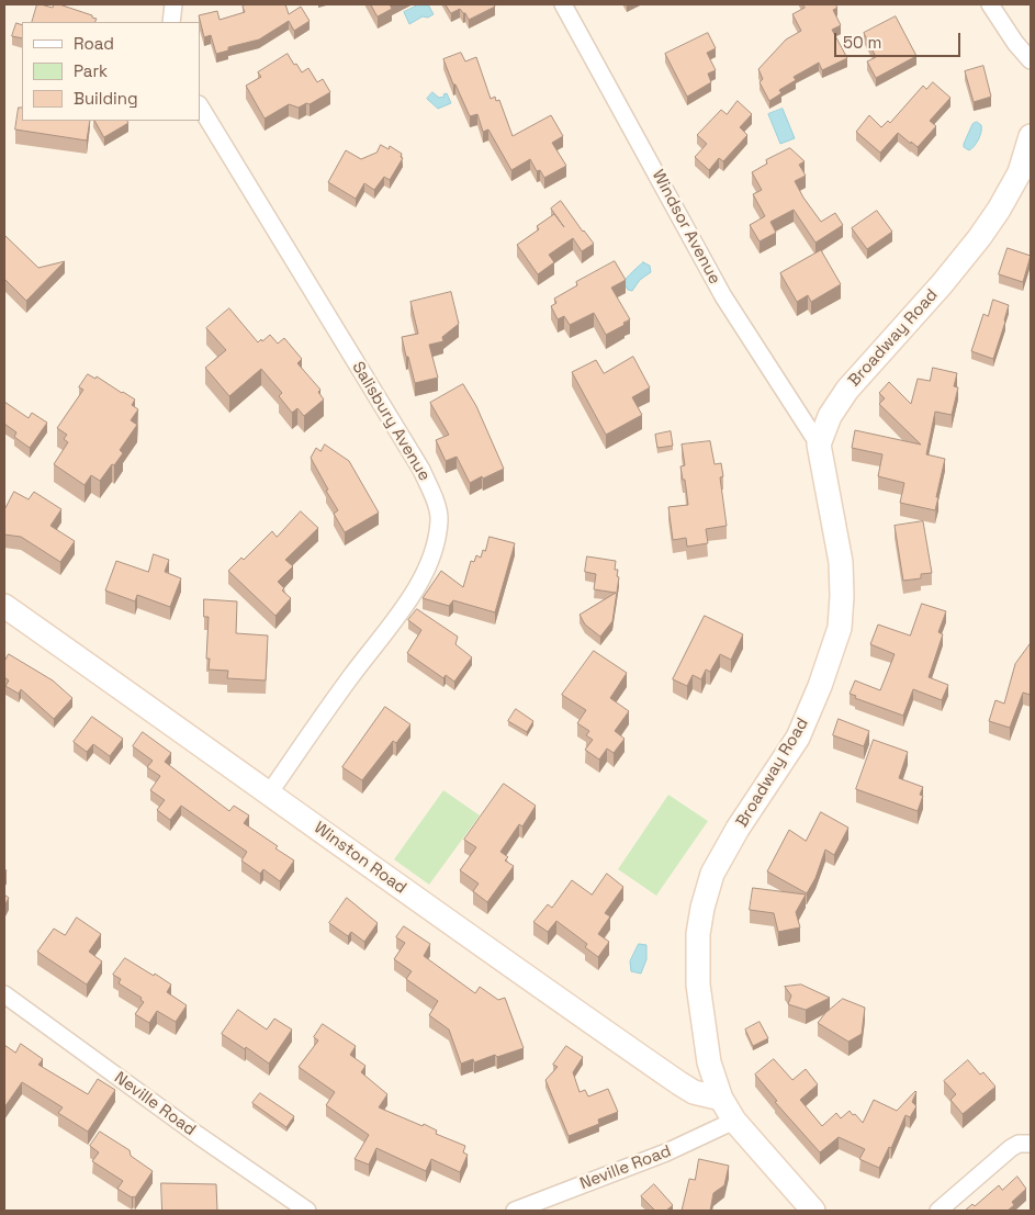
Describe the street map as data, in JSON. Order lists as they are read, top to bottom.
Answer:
{
  "streets": {
    "street": [
      "Windsor Avenue",
      "Broadway Road",
      "Salisbury Avenue",
      "Winston Road",
      "Neville Road"
    ]
  },
  "crossings": [
    ["Windsor Avenue", "Broadway Road"],
    ["Broadway Road", "Winston Road"],
    ["Broadway Road", "Neville Road"],
    ["Salisbury Avenue", "Winston Road"]
  ],
  "legend": ["Road", "Park", "Building"],
  "scale_bar": "50 m"
}
